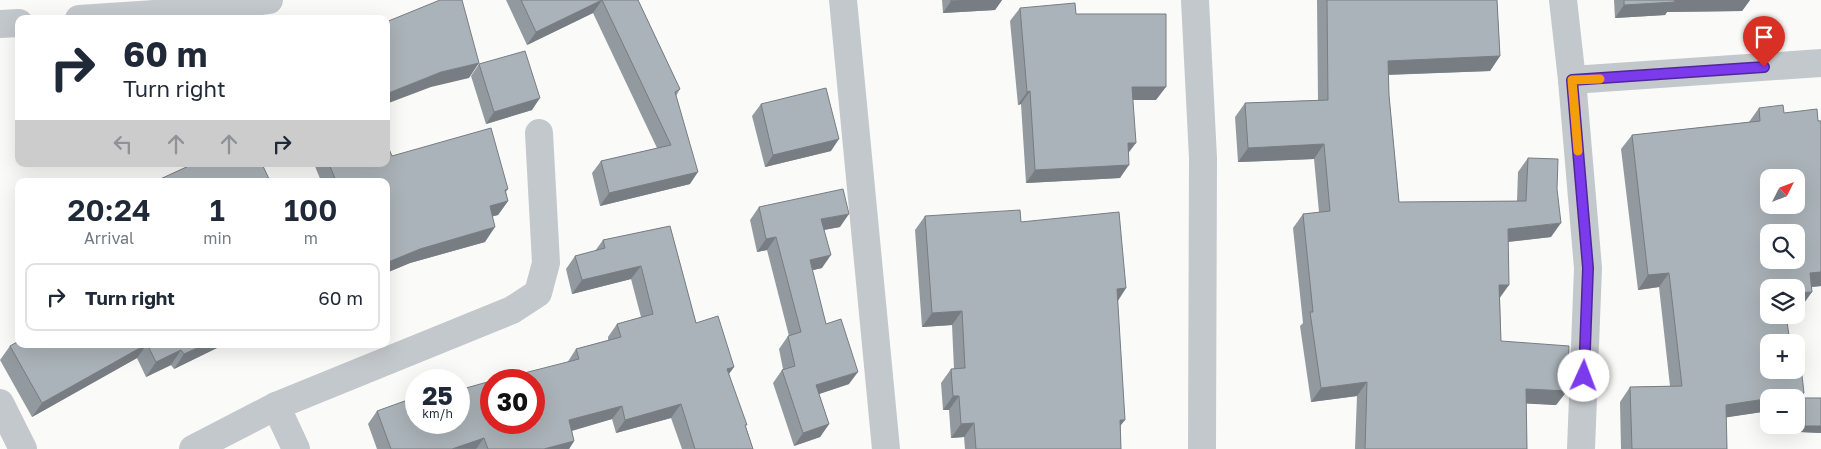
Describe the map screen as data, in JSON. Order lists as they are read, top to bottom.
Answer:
{
  "north": "top right",
  "page": {
    "turn": ["60 m", "Turn right"],
    "map_buttons": ["+", "−"],
    "eta": [
      "20:24",
      "Arrival",
      "1",
      "min",
      "100",
      "m"
    ],
    "list": [
      {
        "name": "Turn right",
        "value": "60 m"
      }
    ],
    "speed": "25 km/h",
    "limit": "30"
  }
}
